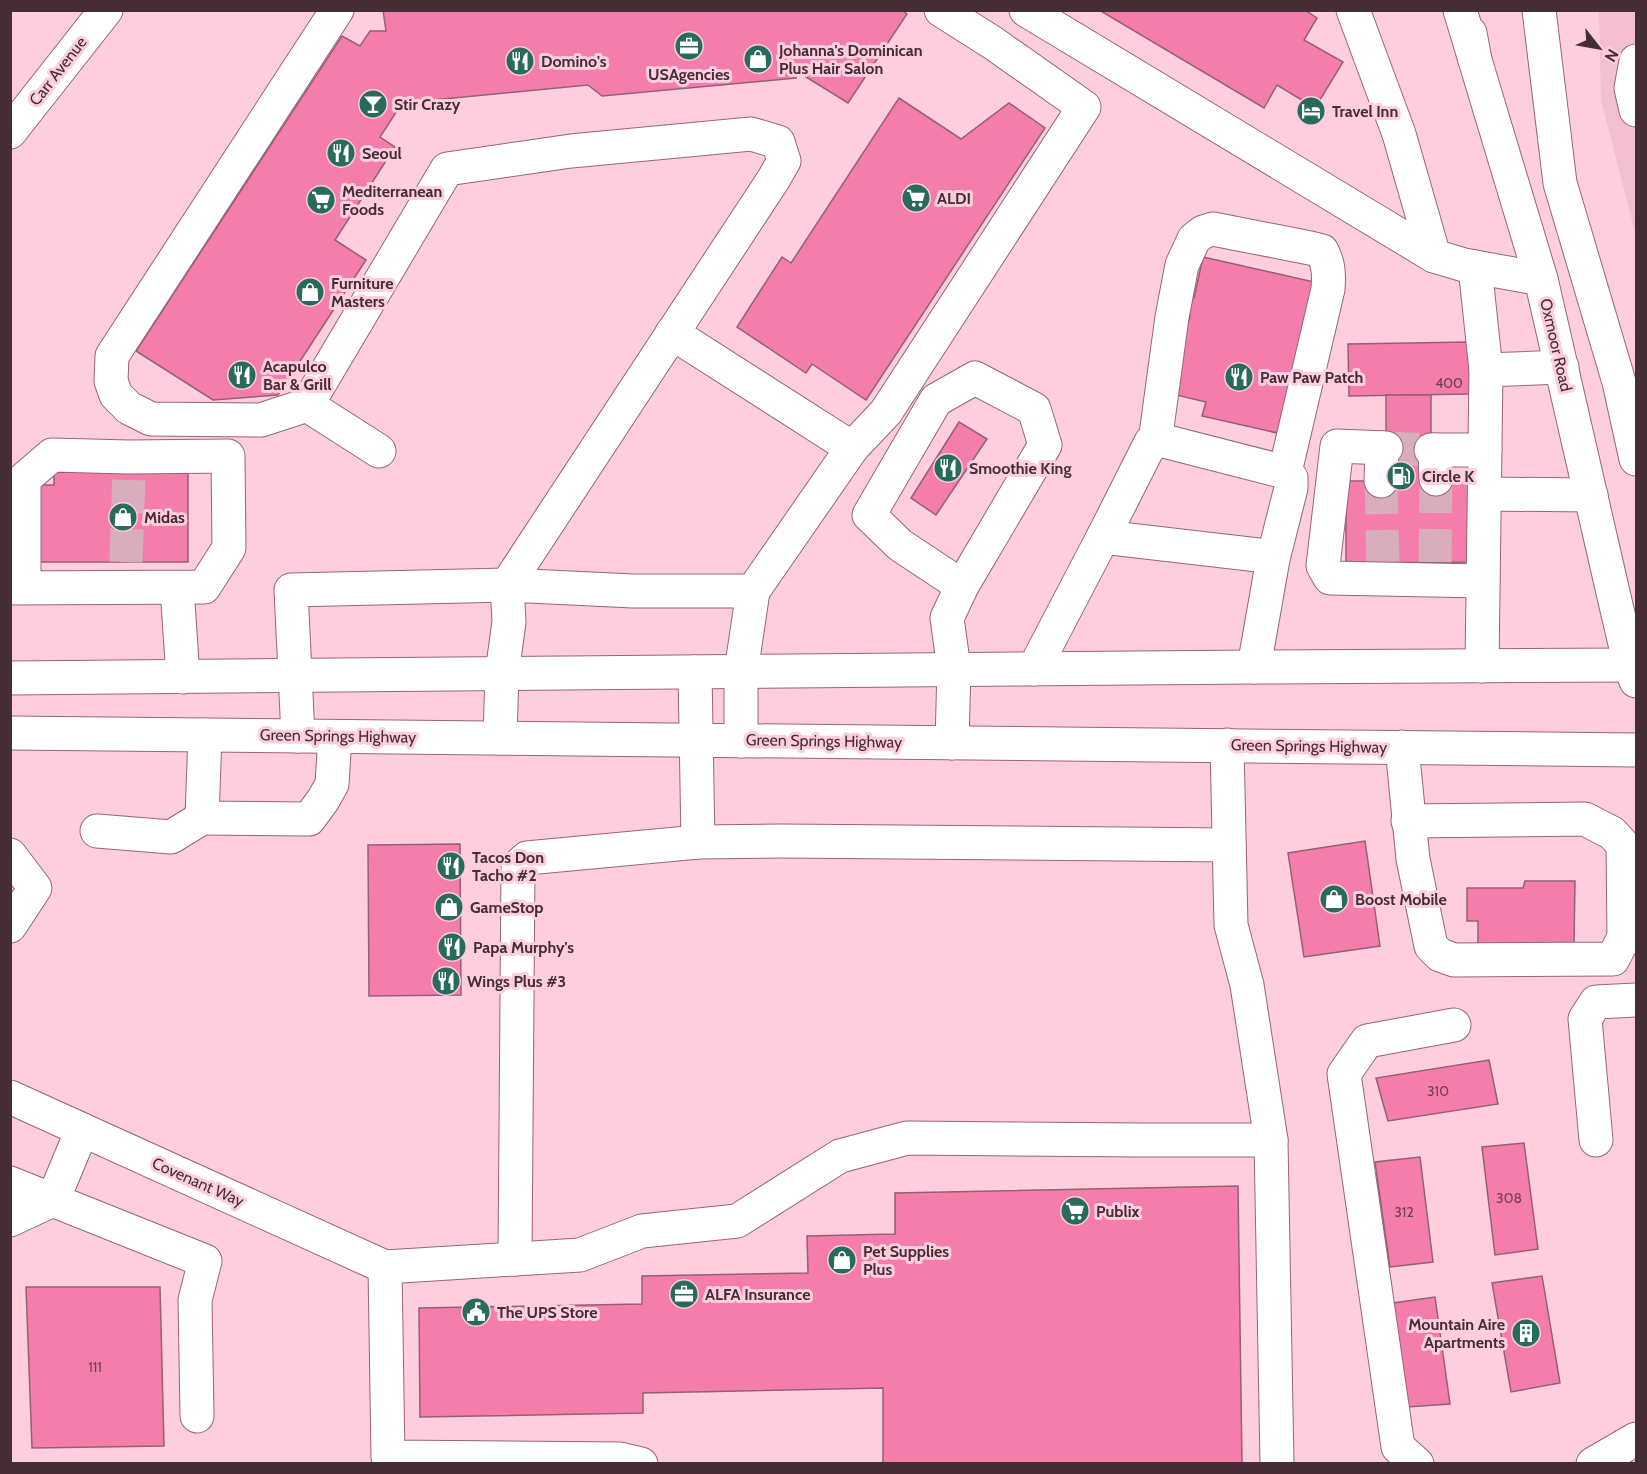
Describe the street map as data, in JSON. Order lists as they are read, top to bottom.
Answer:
{
  "streets": {
    "main road": [
      "Carr Avenue",
      "Oxmoor Road",
      "Green Springs Highway",
      "Covenant Way"
    ]
  },
  "places": {
    "office": ["USAgencies", "ALFA Insurance"],
    "shop": [
      "Johanna's Dominican Plus Hair Salon",
      "Furniture Masters",
      "Midas",
      "Boost Mobile",
      "GameStop",
      "Pet Supplies Plus"
    ],
    "restaurant": [
      "Domino's",
      "Seoul",
      "Acapulco Bar & Grill",
      "Paw Paw Patch",
      "Smoothie King",
      "Tacos Don Tacho #2",
      "Papa Murphy's",
      "Wings Plus #3"
    ],
    "bar": ["Stir Crazy"],
    "hotel": ["Travel Inn"],
    "supermarket": ["ALDI", "Mediterranean Foods", "Publix"],
    "fuel station": ["Circle K"],
    "public building": ["The UPS Store"],
    "building": ["Mountain Aire Apartments"]
  },
  "house_numbers": [
    "400",
    "310",
    "308",
    "312",
    "111"
  ],
  "north": "bottom right"
}
